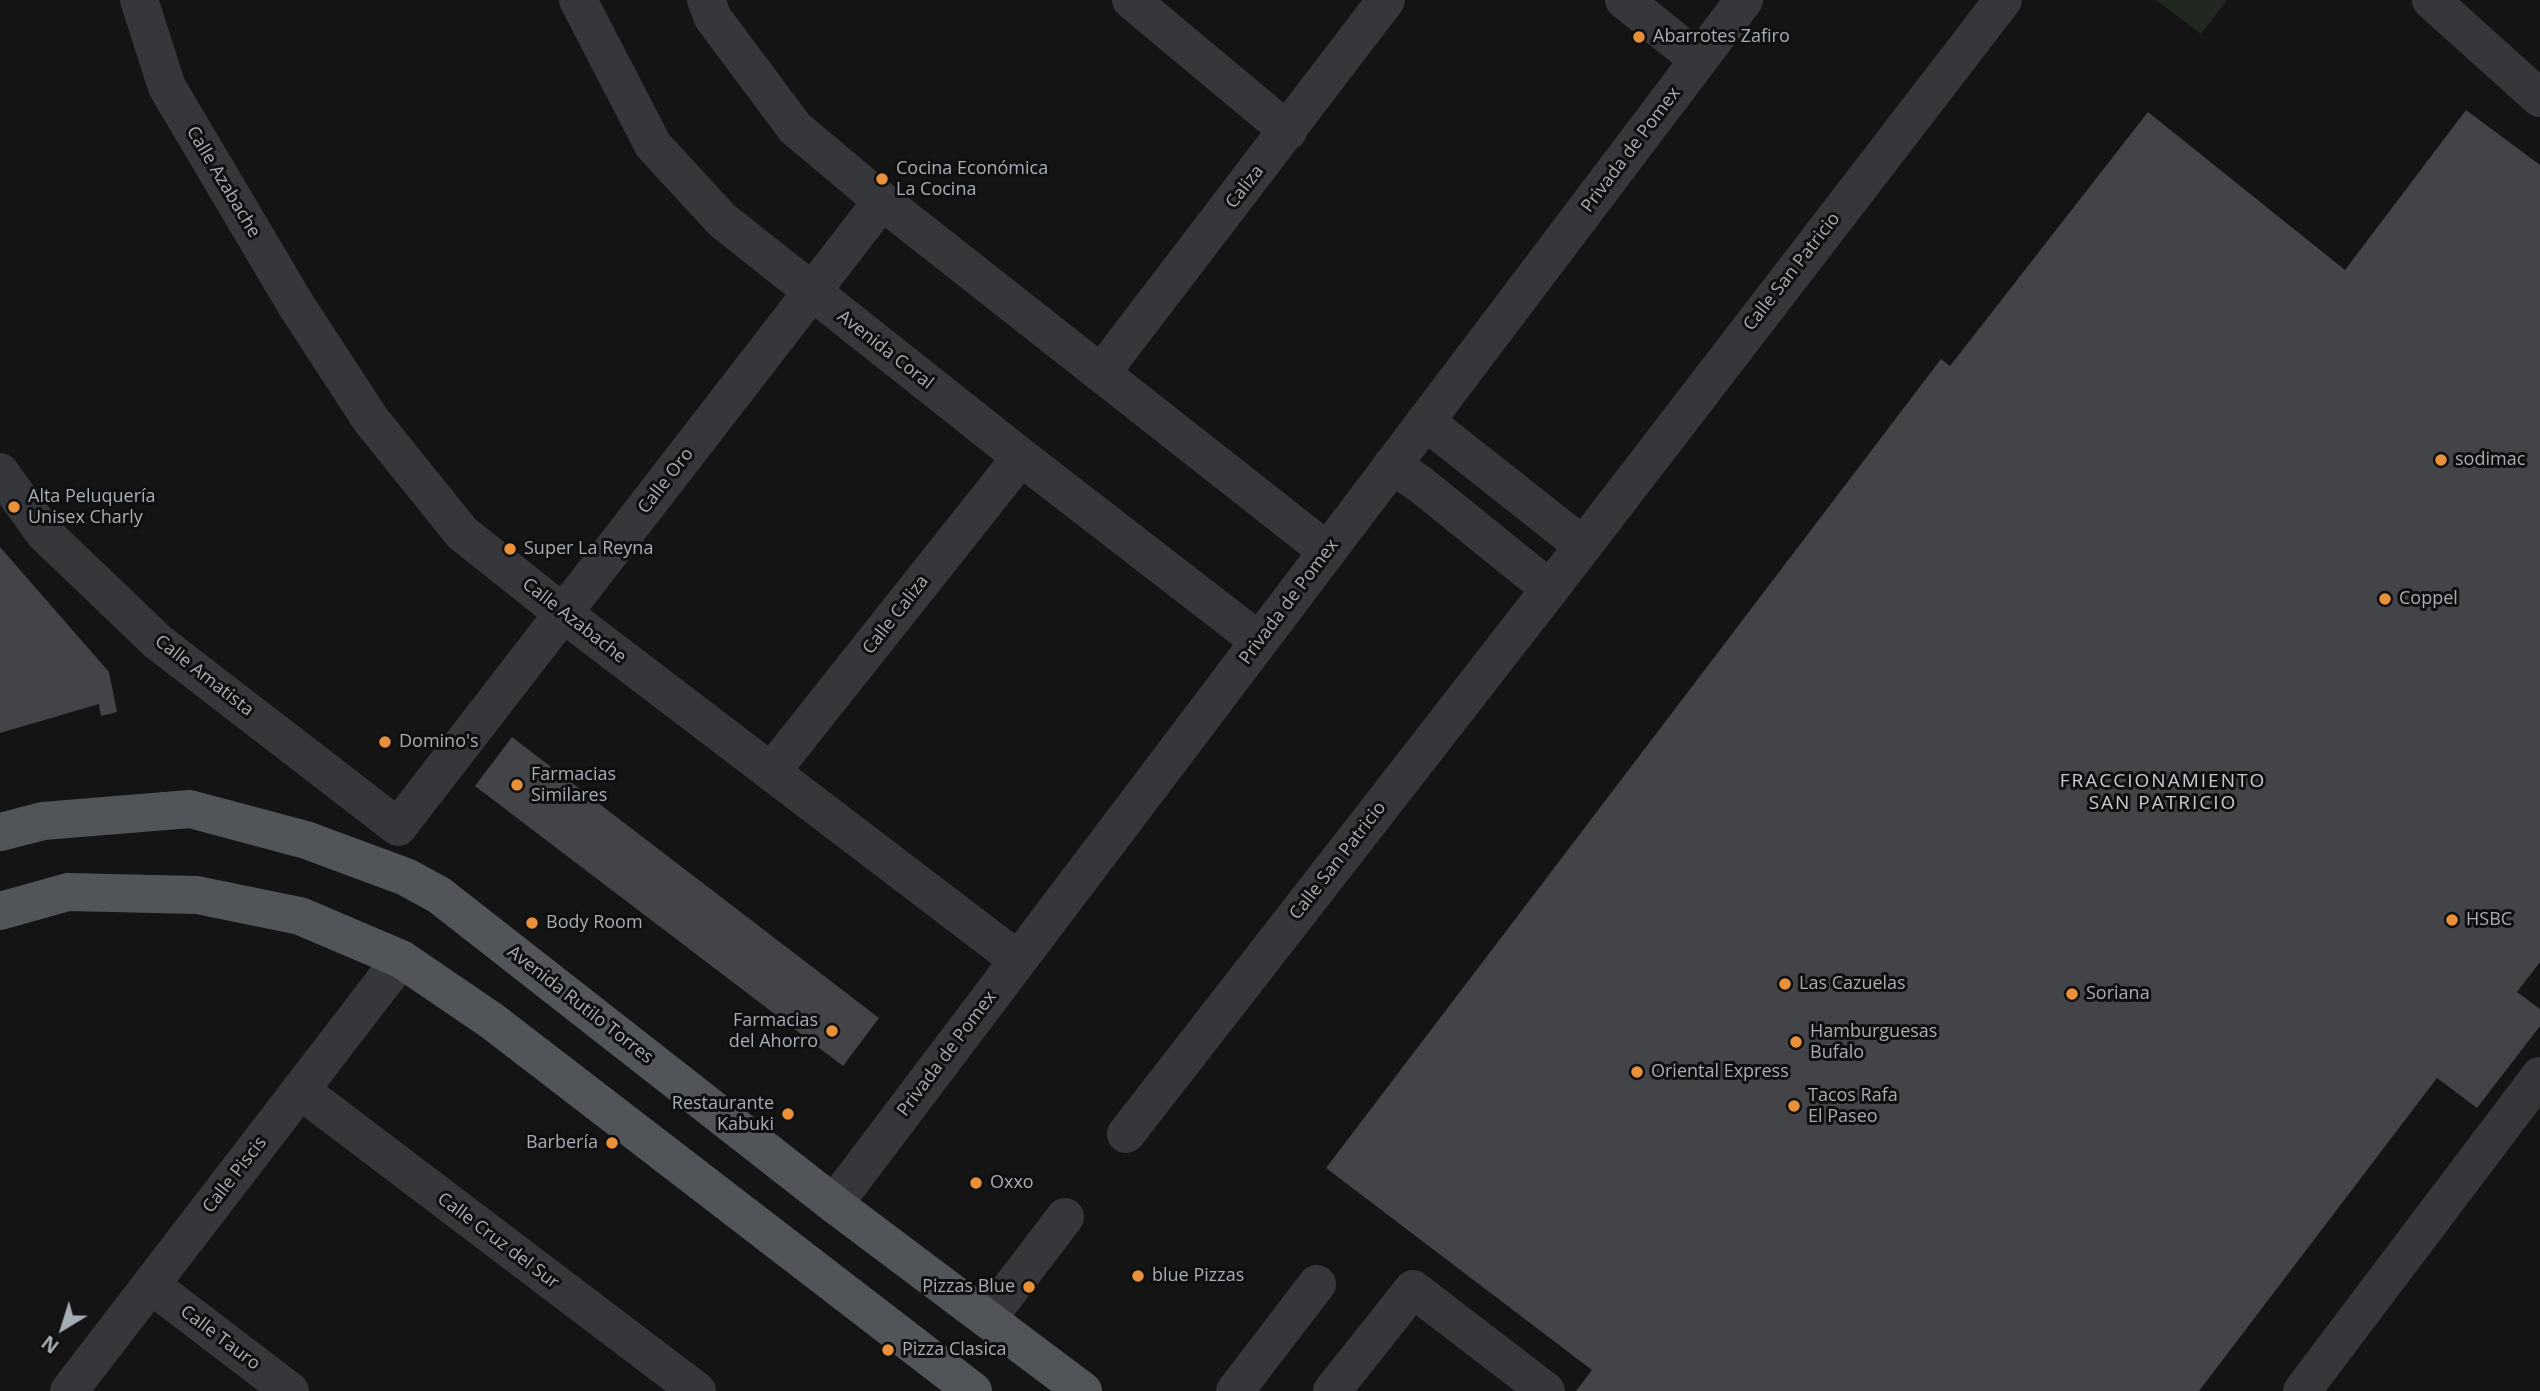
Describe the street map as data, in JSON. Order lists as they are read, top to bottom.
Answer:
{
  "streets": {
    "main road": ["Avenida Rutilo Torres"],
    "street": [
      "Privada de Pomex",
      "Calle Azabache",
      "Caliza",
      "Calle San Patricio",
      "Avenida Coral",
      "Calle Oro",
      "Calle Caliza",
      "Calle Amatista",
      "Calle Piscis",
      "Calle Cruz del Sur",
      "Calle Tauro"
    ]
  },
  "crossings": [
    ["Privada de Pomex", "Calle Azabache"],
    ["Privada de Pomex", "Avenida Coral"],
    ["Privada de Pomex", "Avenida Rutilo Torres"],
    ["Calle Azabache", "Calle Oro"],
    ["Calle Azabache", "Calle Caliza"],
    ["Avenida Coral", "Calle Oro"],
    ["Avenida Coral", "Calle Caliza"],
    ["Calle Oro", "Calle Amatista"],
    ["Calle Piscis", "Calle Cruz del Sur"],
    ["Calle Piscis", "Calle Tauro"]
  ],
  "districts": ["FRACCIONAMIENTO SAN PATRICIO"],
  "places": [
    "Abarrotes Zafiro",
    "Cocina Económica La Cocina",
    "sodimac",
    "Alta Peluquería Unisex Charly",
    "Super La Reyna",
    "Coppel",
    "Domino's",
    "Farmacias Similares",
    "HSBC",
    "Body Room",
    "Las Cazuelas",
    "Soriana",
    "Farmacias del Ahorro",
    "Hamburguesas Bufalo",
    "Oriental Express",
    "Tacos Rafa El Paseo",
    "Restaurante Kabuki",
    "Barbería",
    "Oxxo",
    "blue Pizzas",
    "Pizzas Blue",
    "Pizza Clasica"
  ],
  "north": "bottom left"
}
